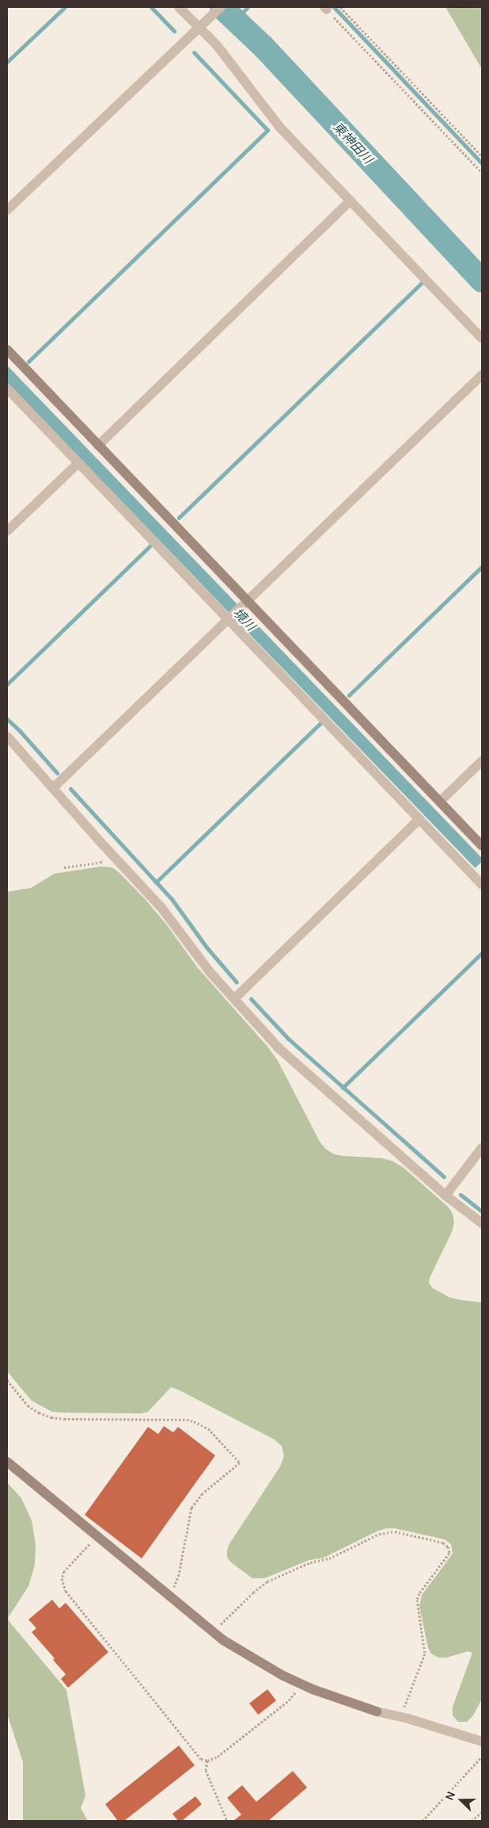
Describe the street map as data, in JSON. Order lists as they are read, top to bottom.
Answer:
{
  "water": ["東神田川", "境川"],
  "north": "left"
}
